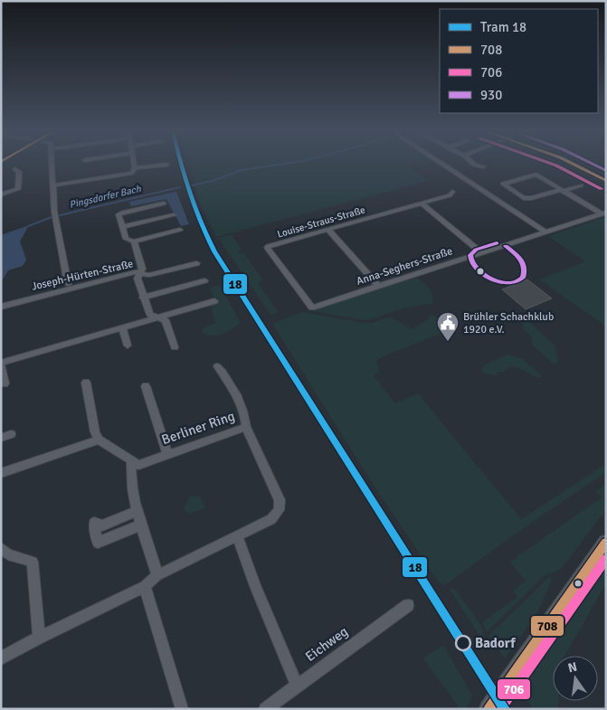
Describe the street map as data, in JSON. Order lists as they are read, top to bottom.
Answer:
{
  "streets": {
    "street": [
      "Louise-Straus-Straße",
      "Anna-Seghers-Straße",
      "Joseph-Hürten-Straße",
      "Berliner Ring",
      "Eichweg"
    ]
  },
  "crossings": [
    ["Louise-Straus-Straße", "Anna-Seghers-Straße"]
  ],
  "water": ["Pingsdorfer Bach"],
  "places": {
    "public building": ["Brühler Schachklub 1920 e.V."],
    "other": ["Badorf"]
  },
  "lines": [
    "tram line 18",
    "transit line 708",
    "transit line 706",
    "transit line 930"
  ],
  "legend": [
    "Tram 18",
    "708",
    "706",
    "930"
  ],
  "north": "top"
}
